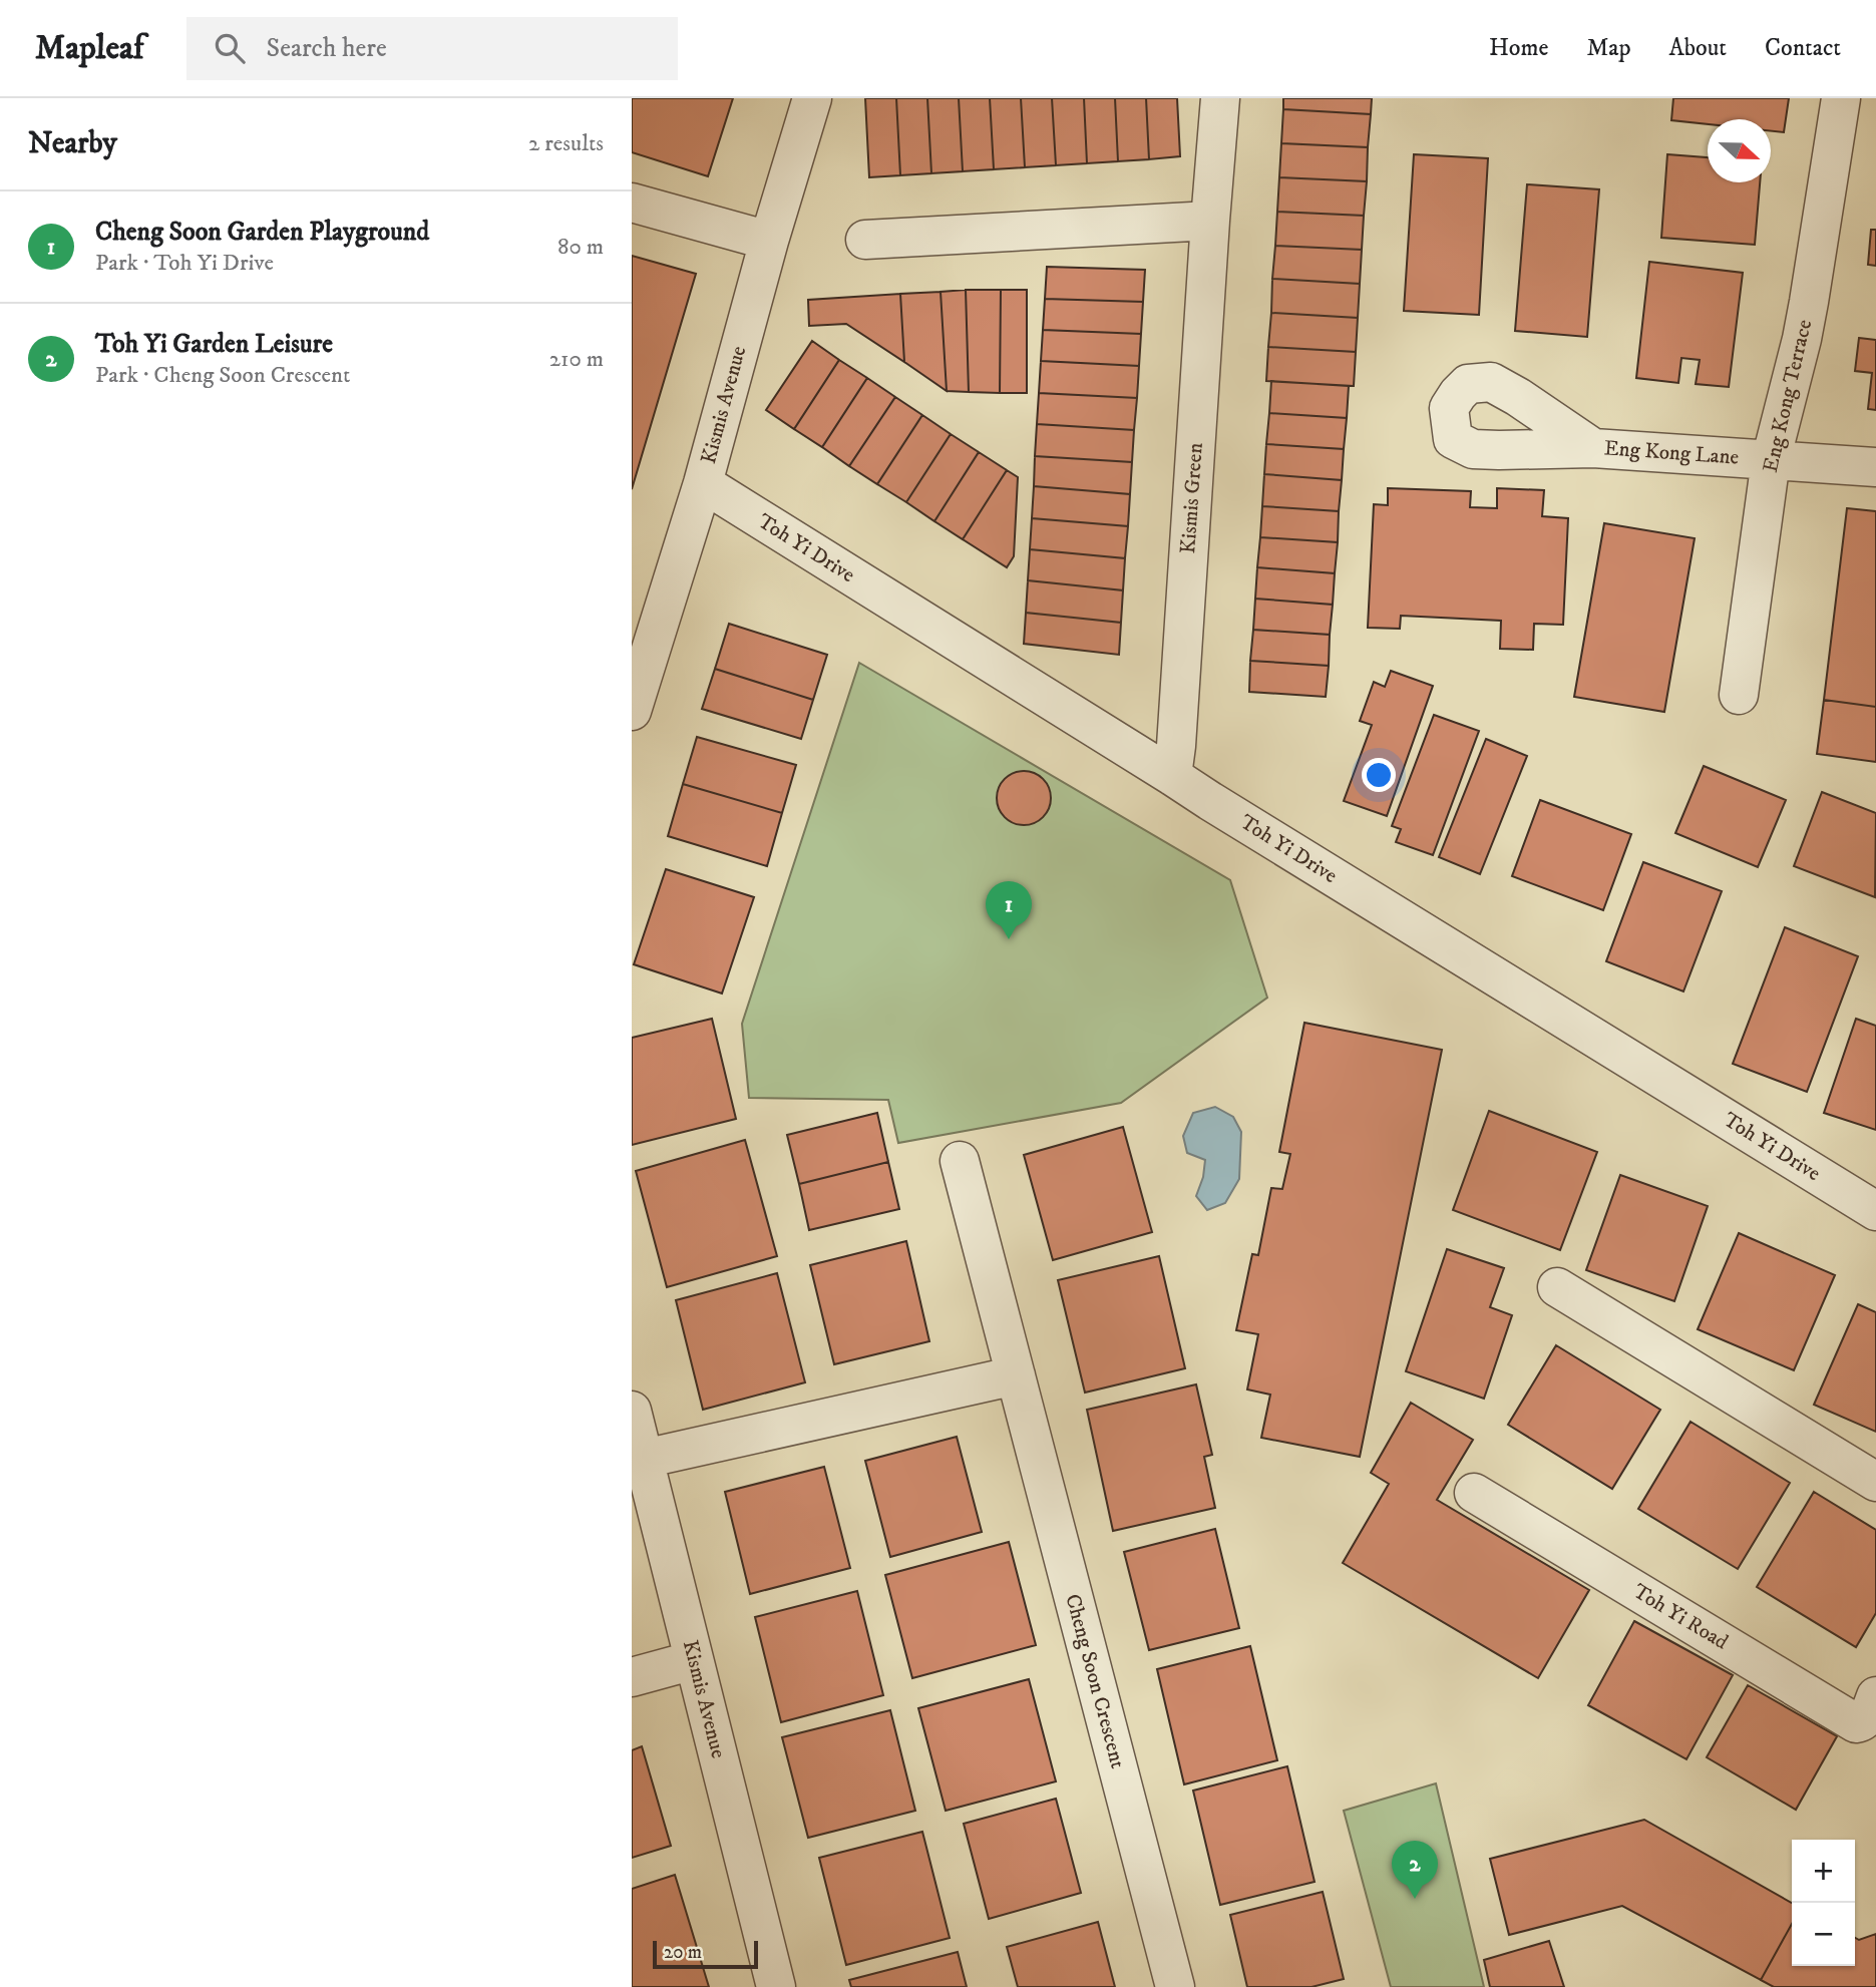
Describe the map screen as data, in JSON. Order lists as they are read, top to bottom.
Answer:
{
  "streets": {
    "street": [
      "Eng Kong Terrace",
      "Kismis Avenue",
      "Eng Kong Lane",
      "Kismis Green",
      "Toh Yi Drive",
      "Toh Yi Road",
      "Cheng Soon Crescent"
    ]
  },
  "crossings": [
    ["Eng Kong Terrace", "Eng Kong Lane"],
    ["Kismis Avenue", "Toh Yi Drive"],
    ["Kismis Green", "Toh Yi Drive"]
  ],
  "scale_bar": "20 m",
  "north": "right",
  "page": {
    "header": "Mapleaf",
    "search": "Search here",
    "nav": [
      "Home",
      "Map",
      "About",
      "Contact"
    ],
    "heading": ["Nearby", "2 results"],
    "list": [
      {
        "mark": "1",
        "name": "Cheng Soon Garden Playground",
        "note": "Park · Toh Yi Drive",
        "value": "80 m"
      },
      {
        "mark": "2",
        "name": "Toh Yi Garden Leisure",
        "note": "Park · Cheng Soon Crescent",
        "value": "210 m"
      }
    ],
    "pins": ["1", "2"],
    "map_buttons": ["+", "−"],
    "scale": "20 m"
  }
}
